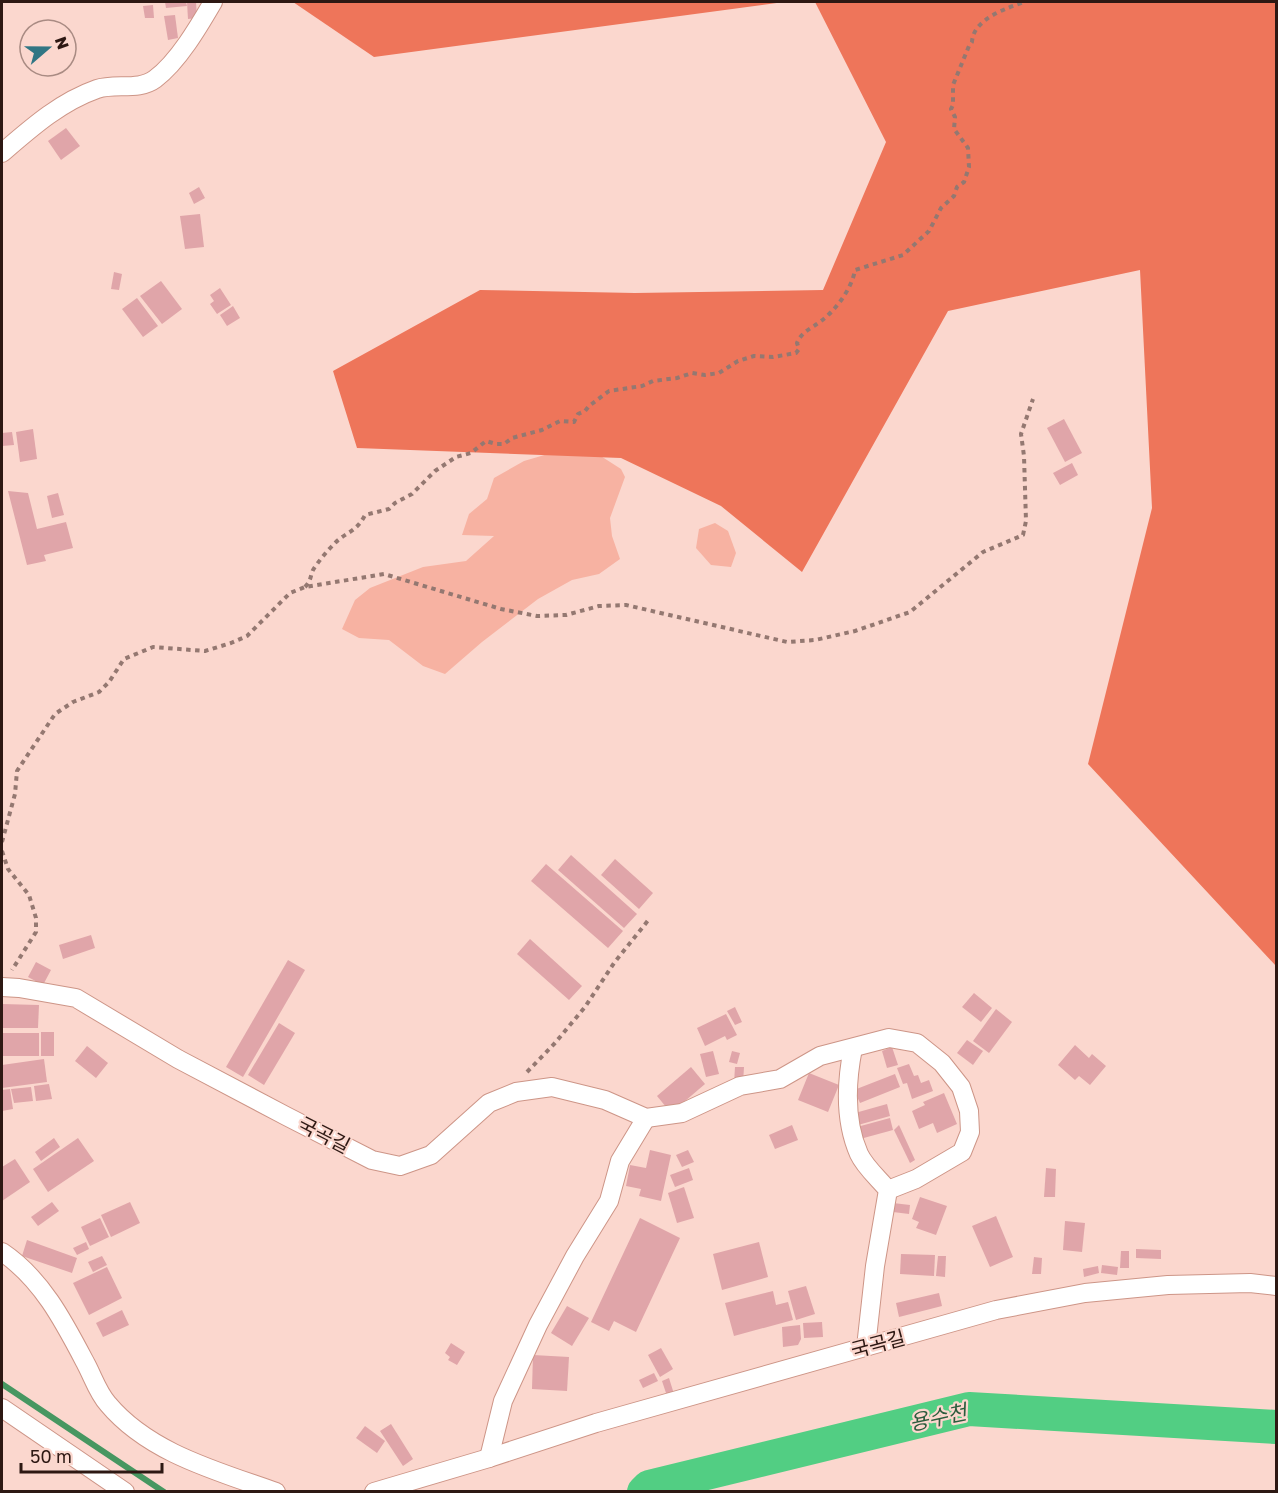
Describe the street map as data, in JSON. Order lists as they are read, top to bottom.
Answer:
{
  "streets": {
    "street": ["국곡길"]
  },
  "water": ["용수천"],
  "scale_bar": "50 m",
  "north": "right"
}
